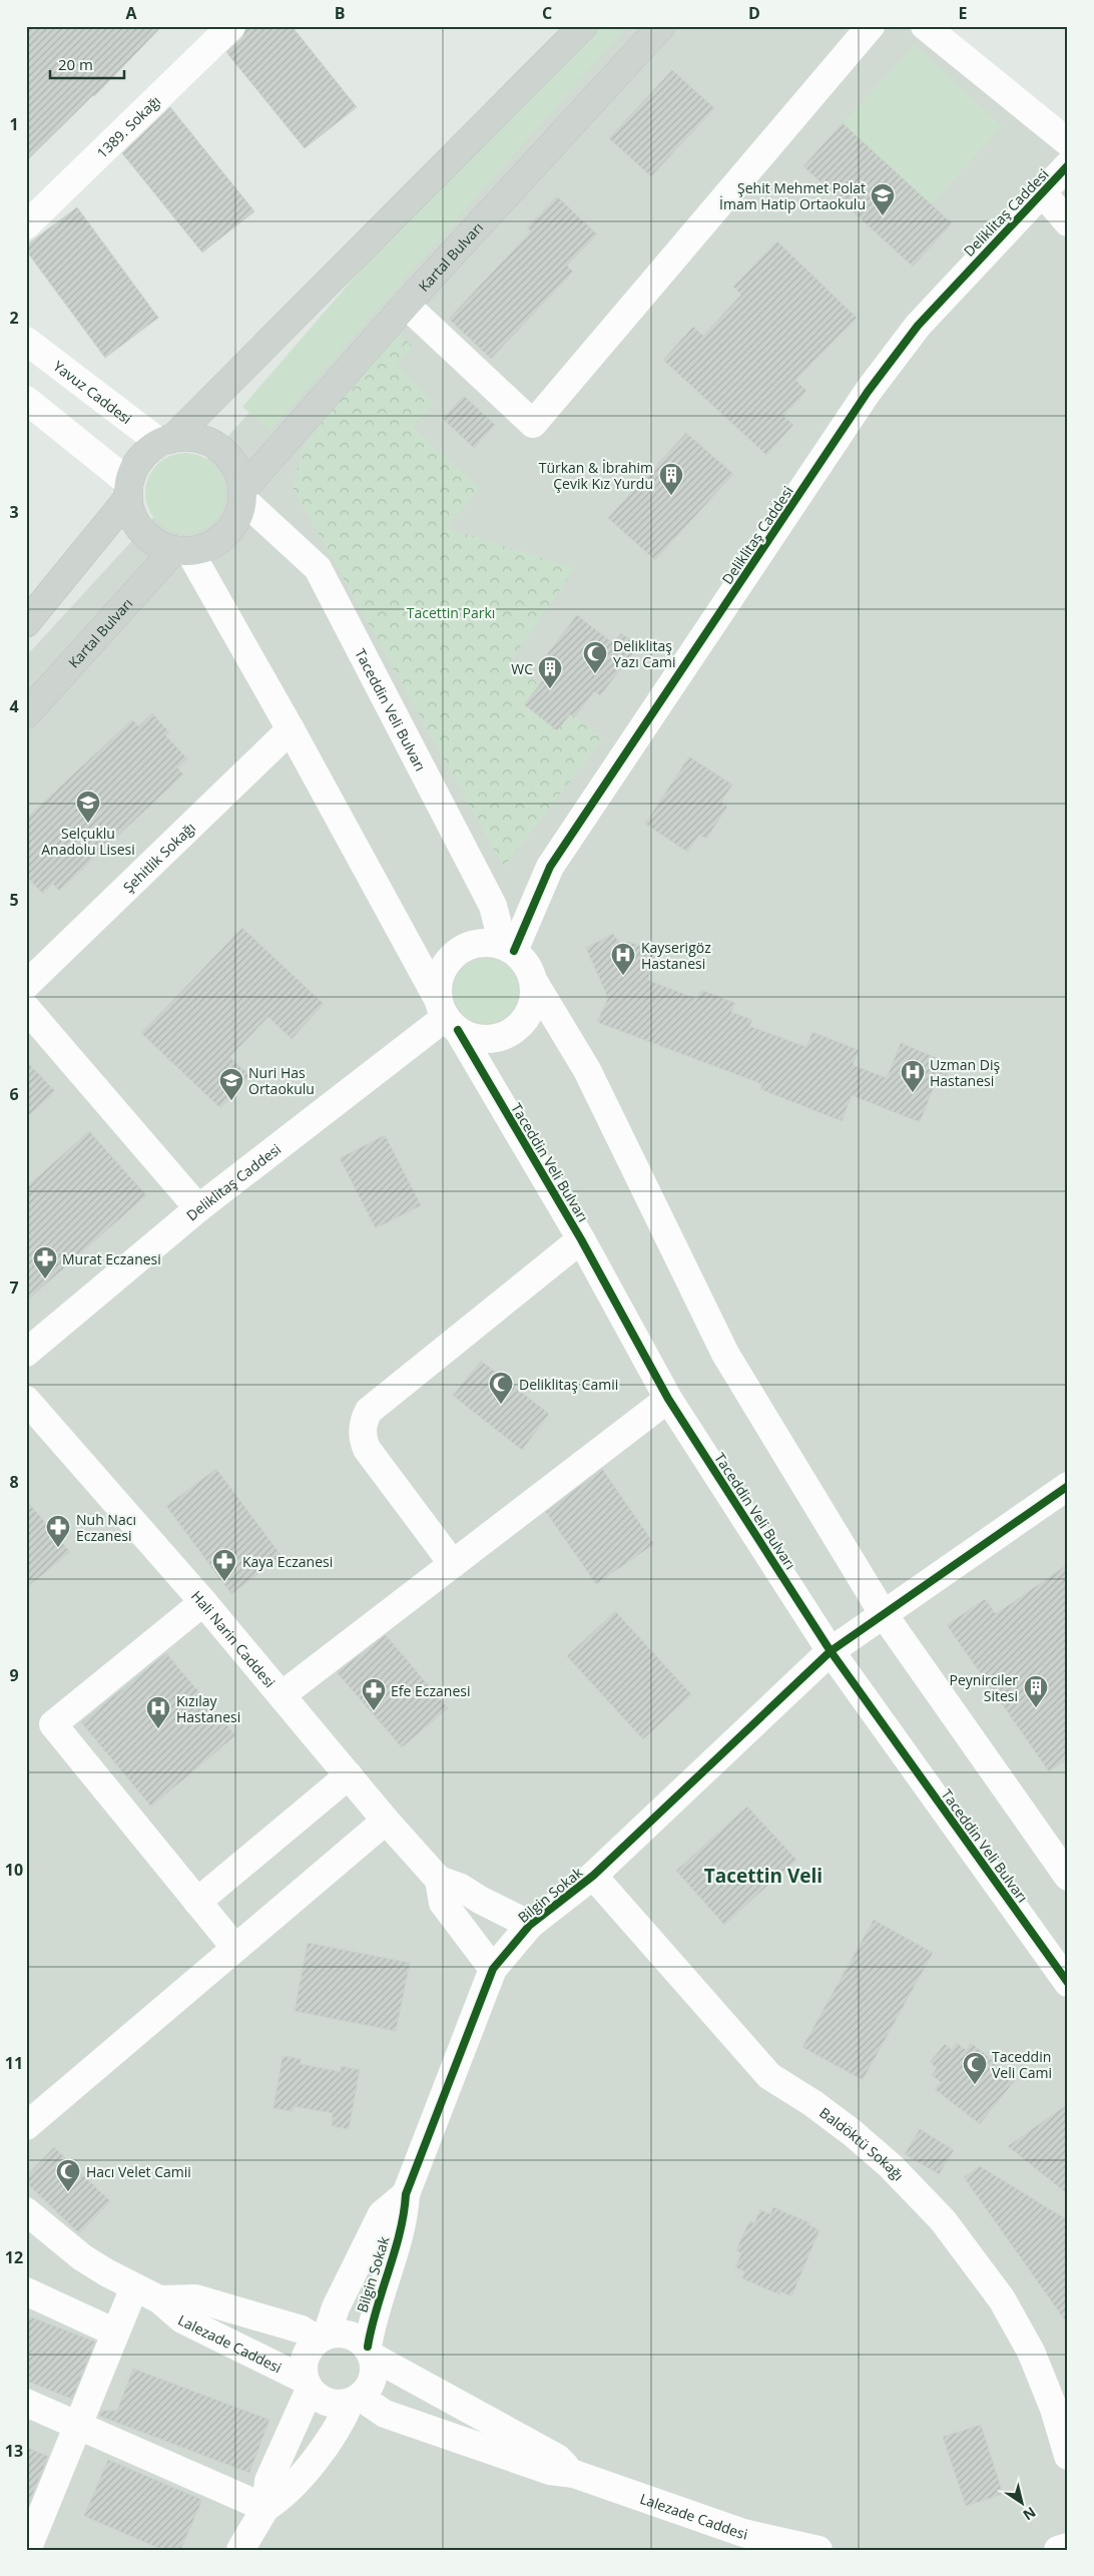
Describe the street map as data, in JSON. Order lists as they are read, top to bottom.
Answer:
{
  "streets": {
    "main road": ["Kartal Bulvarı"],
    "street": [
      "1389. Sokağı",
      "Deliklitaş Caddesi",
      "Yavuz Caddesi",
      "Taceddin Veli Bulvarı",
      "Şehitlik Sokağı",
      "Hali Narin Caddesi",
      "Bilgin Sokak",
      "Baldöktü Sokağı",
      "Lalezade Caddesi"
    ]
  },
  "crossings": [
    ["Deliklitaş Caddesi", "Taceddin Veli Bulvarı"],
    ["Kartal Bulvarı", "Yavuz Caddesi"],
    ["Kartal Bulvarı", "Taceddin Veli Bulvarı"],
    ["Yavuz Caddesi", "Taceddin Veli Bulvarı"],
    ["Taceddin Veli Bulvarı", "Şehitlik Sokağı"],
    ["Taceddin Veli Bulvarı", "Bilgin Sokak"],
    ["Hali Narin Caddesi", "Bilgin Sokak"],
    ["Bilgin Sokak", "Baldöktü Sokağı"],
    ["Bilgin Sokak", "Lalezade Caddesi"]
  ],
  "districts": ["Tacettin Veli"],
  "parks": ["Tacettin Parkı"],
  "places": {
    "school or university": ["Şehit Mehmet Polat İmam Hatip Ortaokulu", "Selçuklu Anadolu Lisesi", "Nuri Has Ortaokulu"],
    "building": ["Türkan & İbrahim Çevik Kız Yurdu", "WC", "Peynirciler Sitesi"],
    "mosque": [
      "Deliklitaş Yazı Cami",
      "Deliklitaş Camii",
      "Taceddin Veli Cami",
      "Hacı Velet Camii"
    ],
    "hospital": ["Kayserigöz Hastanesi", "Uzman Diş Hastanesi", "Kızılay Hastanesi"],
    "pharmacy": [
      "Murat Eczanesi",
      "Nuh Nacı Eczanesi",
      "Kaya Eczanesi",
      "Efe Eczanesi"
    ]
  },
  "scale_bar": "20 m",
  "north": "bottom right",
  "grid": {
    "columns": [
      "A",
      "B",
      "C",
      "D",
      "E"
    ],
    "rows": [
      "1",
      "2",
      "3",
      "4",
      "5",
      "6",
      "7",
      "8",
      "9",
      "10",
      "11",
      "12",
      "13"
    ]
  }
}
